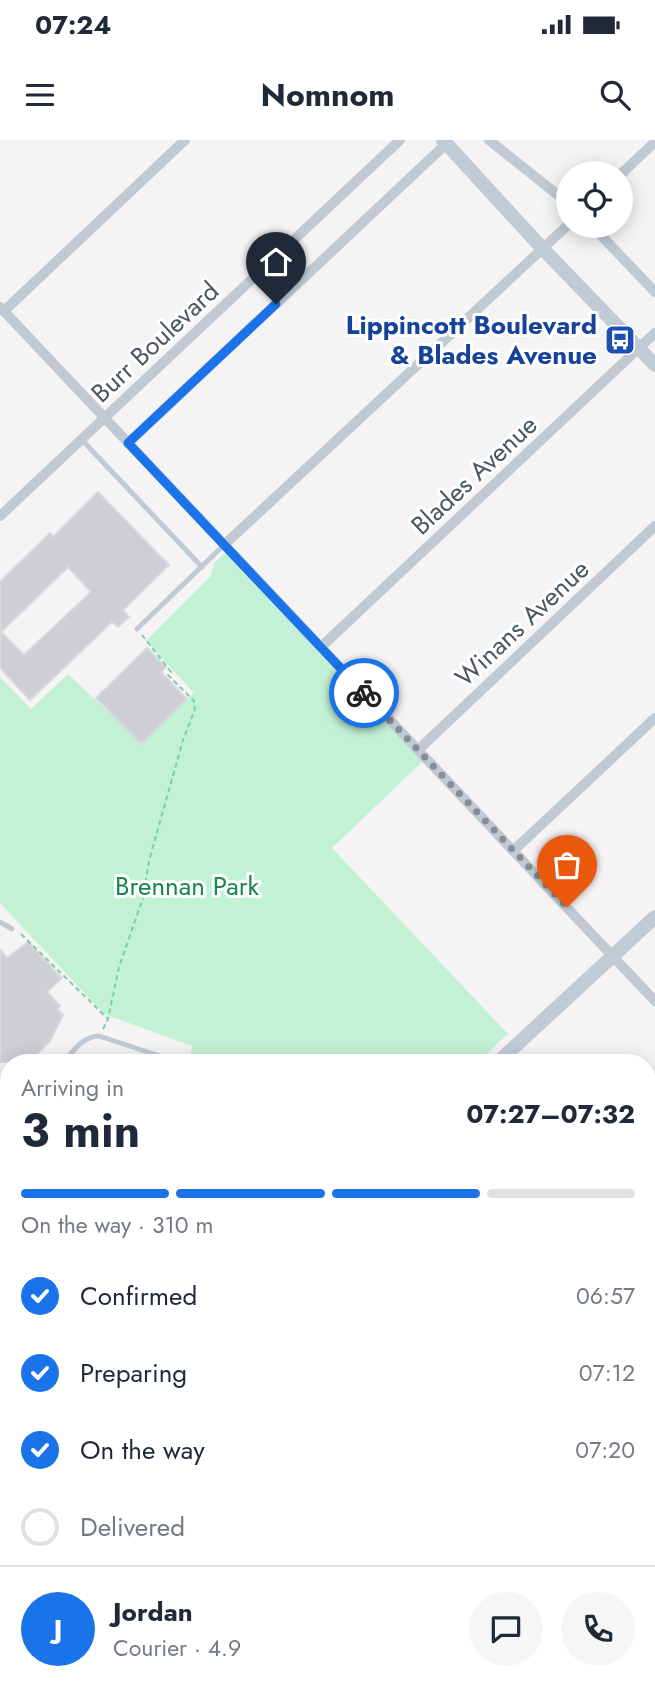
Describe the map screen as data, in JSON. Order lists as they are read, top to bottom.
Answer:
{
  "streets": {
    "street": ["Burr Boulevard", "Blades Avenue", "Winans Avenue"]
  },
  "parks": ["Brennan Park"],
  "places": {
    "bus stop": ["Lippincott Boulevard & Blades Avenue"]
  },
  "page": {
    "status": "07:24",
    "header": "Nomnom",
    "heading": ["3 min", "Arriving in", "07:27–07:32"],
    "panel": ["Jordan", "Courier · 4.9"],
    "bar": "On the way · 310 m",
    "list": [
      ["Confirmed", "06:57"],
      ["Preparing", "07:12"],
      ["On the way", "07:20"],
      "Delivered"
    ],
    "round": "J"
  }
}
